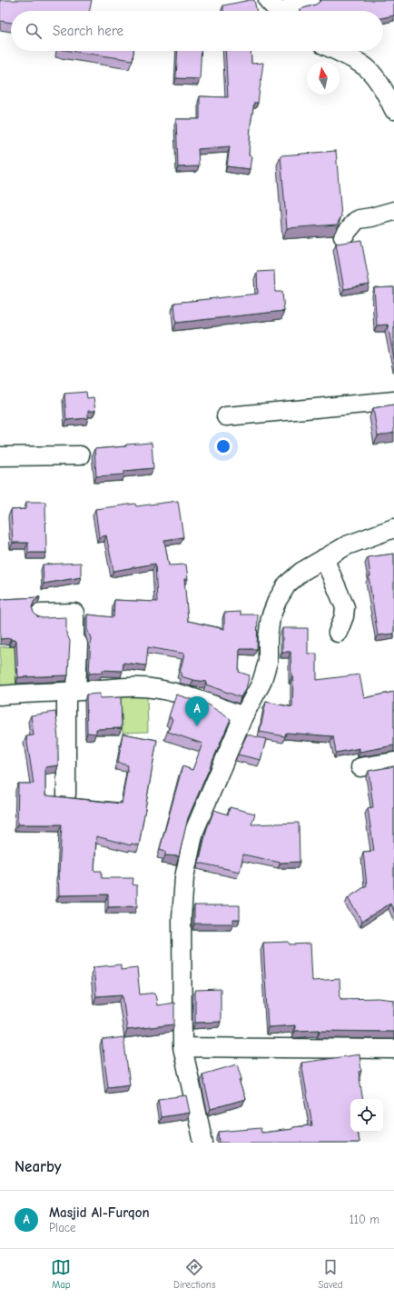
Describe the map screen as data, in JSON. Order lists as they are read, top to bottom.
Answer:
{
  "north": "top",
  "page": {
    "search": "Search here",
    "pins": "A",
    "heading": "Nearby",
    "list": [
      {
        "mark": "A",
        "name": "Masjid Al-Furqon",
        "note": "Place",
        "value": "110 m"
      }
    ],
    "nav": ["Map", "Directions", "Saved"]
  }
}
